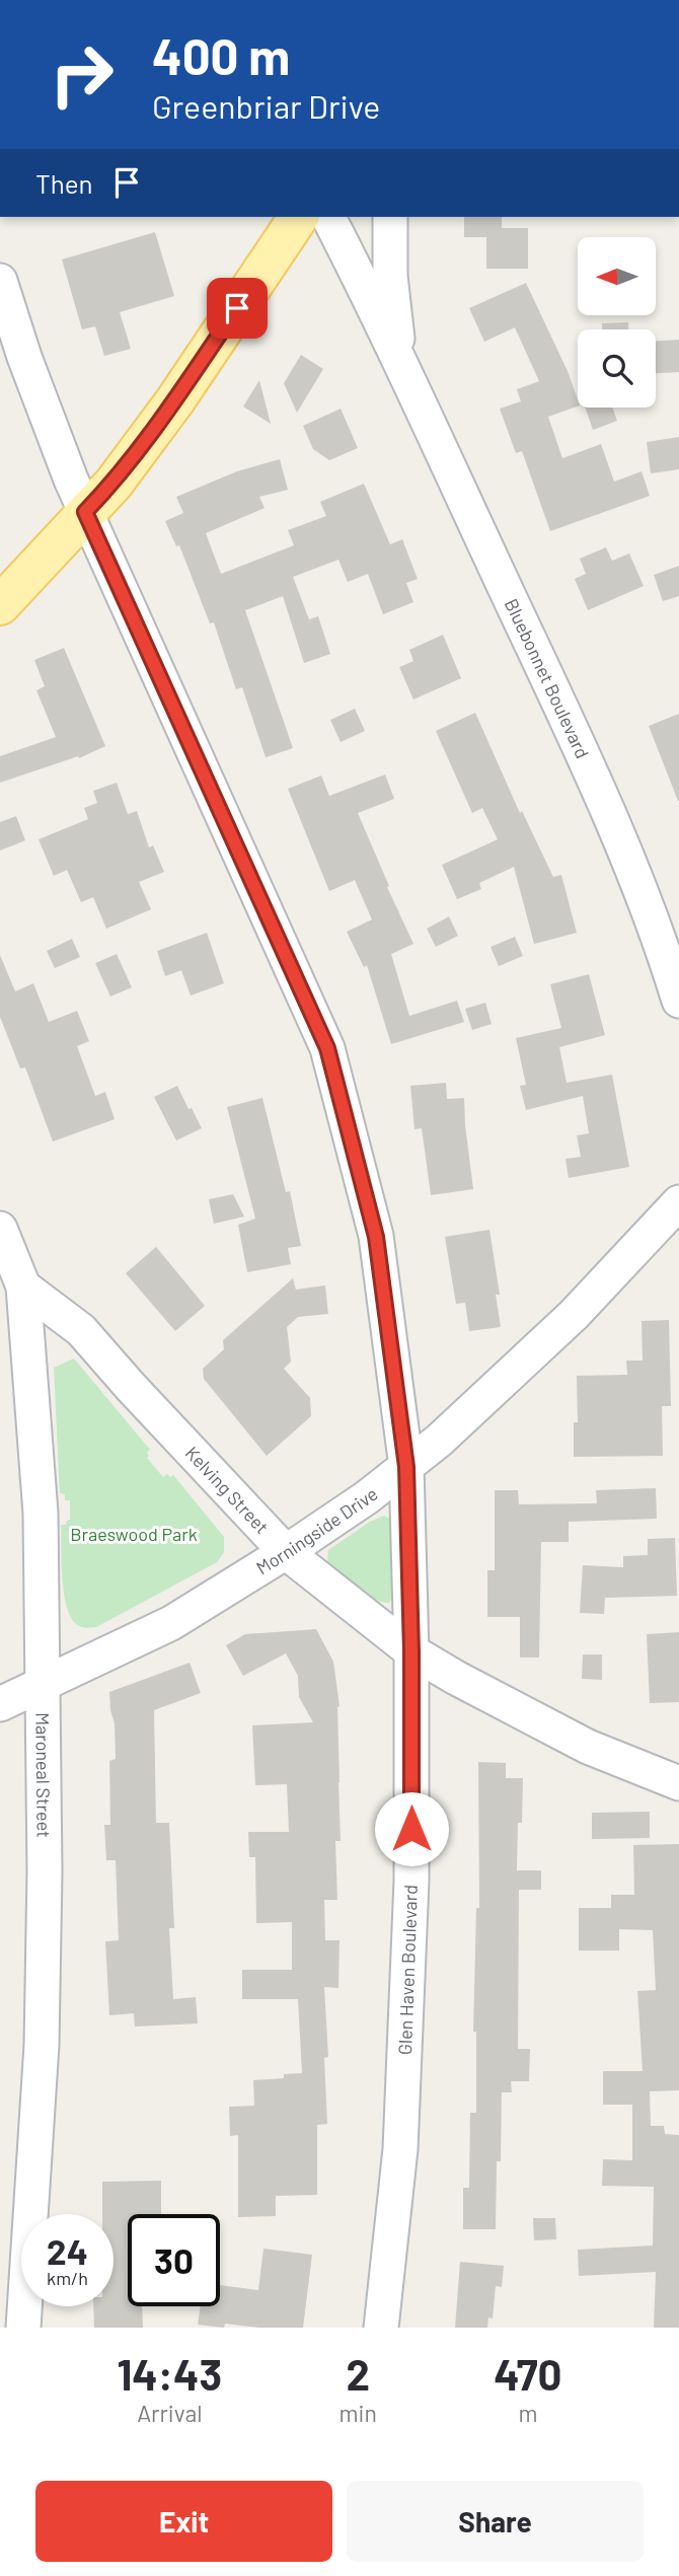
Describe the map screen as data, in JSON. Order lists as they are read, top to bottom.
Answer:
{
  "streets": {
    "street": [
      "Bluebonnet Boulevard",
      "Kelving Street",
      "Morningside Drive",
      "Maroneal Street",
      "Glen Haven Boulevard"
    ]
  },
  "crossings": [
    ["Kelving Street", "Morningside Drive"],
    ["Kelving Street", "Maroneal Street"],
    ["Kelving Street", "Glen Haven Boulevard"],
    ["Morningside Drive", "Maroneal Street"],
    ["Morningside Drive", "Glen Haven Boulevard"]
  ],
  "parks": ["Braeswood Park"],
  "north": "left",
  "page": {
    "turn": ["400 m", "Greenbriar Drive"],
    "then": "Then",
    "speed": "24 km/h",
    "limit": "30",
    "eta": [
      "14:43",
      "Arrival",
      "2",
      "min",
      "470",
      "m"
    ],
    "buttons": ["Exit", "Share"]
  }
}
